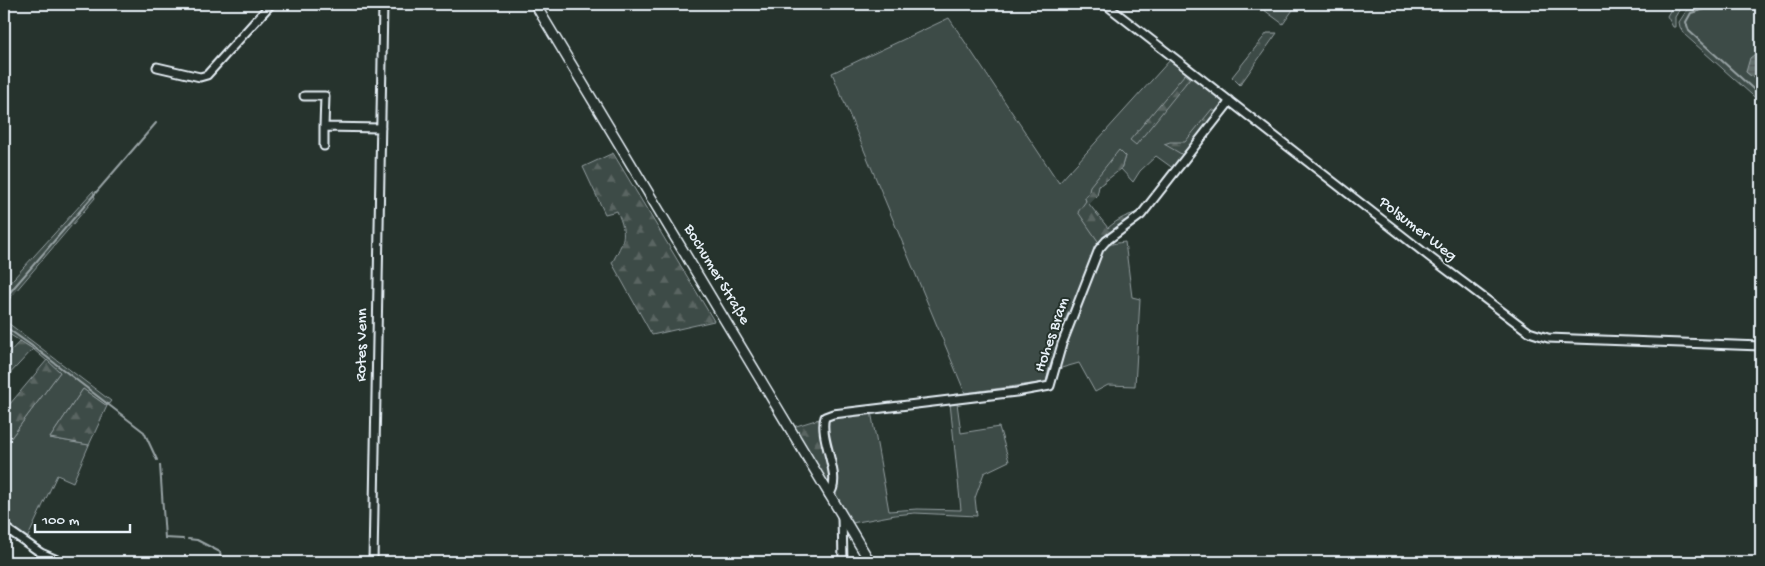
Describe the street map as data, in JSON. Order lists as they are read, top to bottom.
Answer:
{
  "streets": {
    "main road": ["Bochumer Straße"],
    "street": ["Polsumer Weg", "Hohes Bram", "Rotes Venn"]
  },
  "crossings": [
    ["Polsumer Weg", "Hohes Bram"],
    ["Bochumer Straße", "Hohes Bram"]
  ],
  "scale_bar": "100 m"
}
